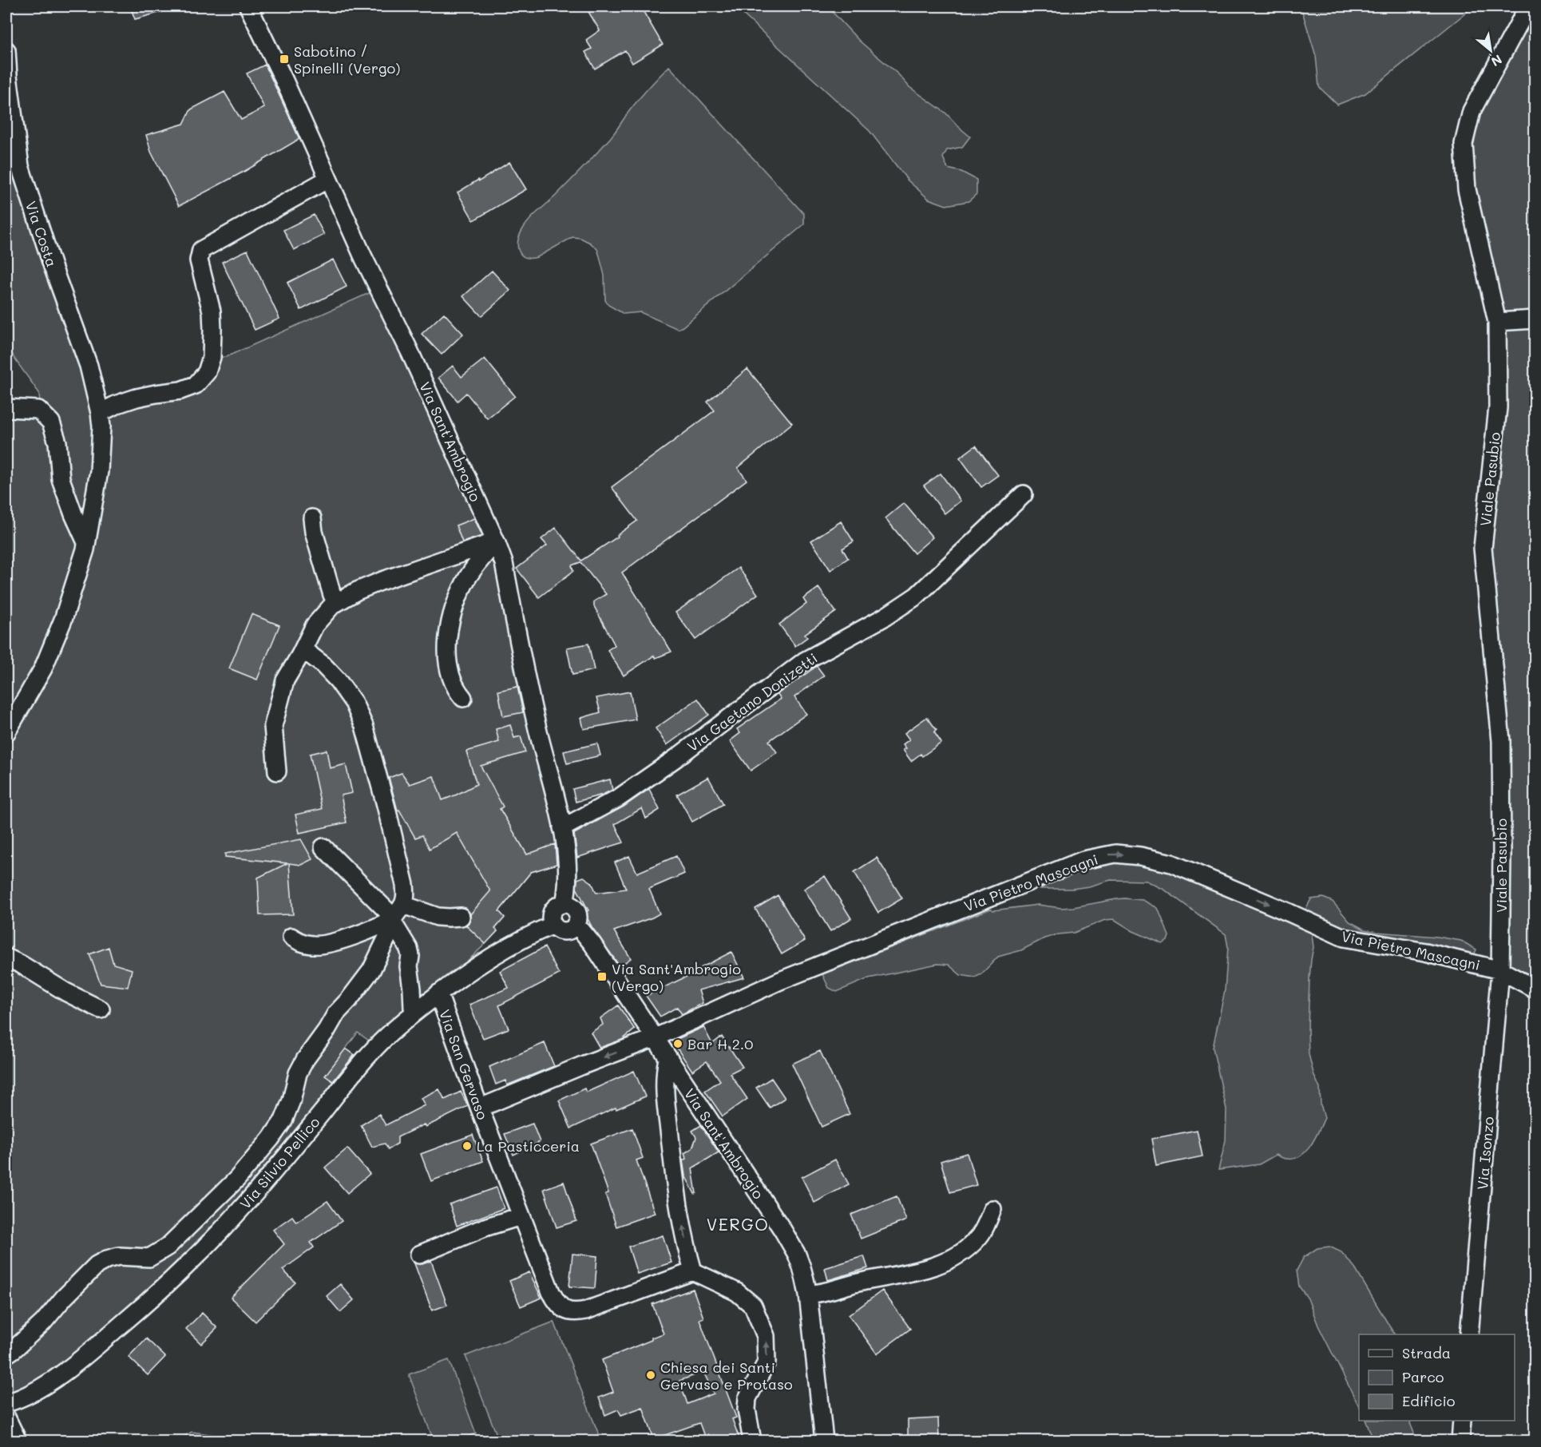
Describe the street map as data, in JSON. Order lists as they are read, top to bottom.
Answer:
{
  "streets": {
    "street": [
      "Via Costa",
      "Via Sant'Ambrogio",
      "Viale Pasubio",
      "Via Gaetano Donizetti",
      "Via Pietro Mascagni",
      "Via San Gervaso",
      "Via Isonzo",
      "Via Silvio Pellico"
    ]
  },
  "crossings": [
    ["Via Sant'Ambrogio", "Via Gaetano Donizetti"],
    ["Via Sant'Ambrogio", "Via Pietro Mascagni"],
    ["Via Sant'Ambrogio", "Via Silvio Pellico"],
    ["Viale Pasubio", "Via Pietro Mascagni"],
    ["Viale Pasubio", "Via Isonzo"],
    ["Via Pietro Mascagni", "Via San Gervaso"],
    ["Via Pietro Mascagni", "Via Isonzo"],
    ["Via San Gervaso", "Via Silvio Pellico"]
  ],
  "districts": ["VERGO"],
  "places": {
    "transit": ["Sabotino / Spinelli (Vergo)", "Via Sant'Ambrogio (Vergo)"],
    "other": ["Bar H 2.0", "La Pasticceria", "Chiesa dei Santi Gervaso e Protaso"]
  },
  "legend": ["Strada", "Parco", "Edificio"],
  "north": "bottom right"
}
